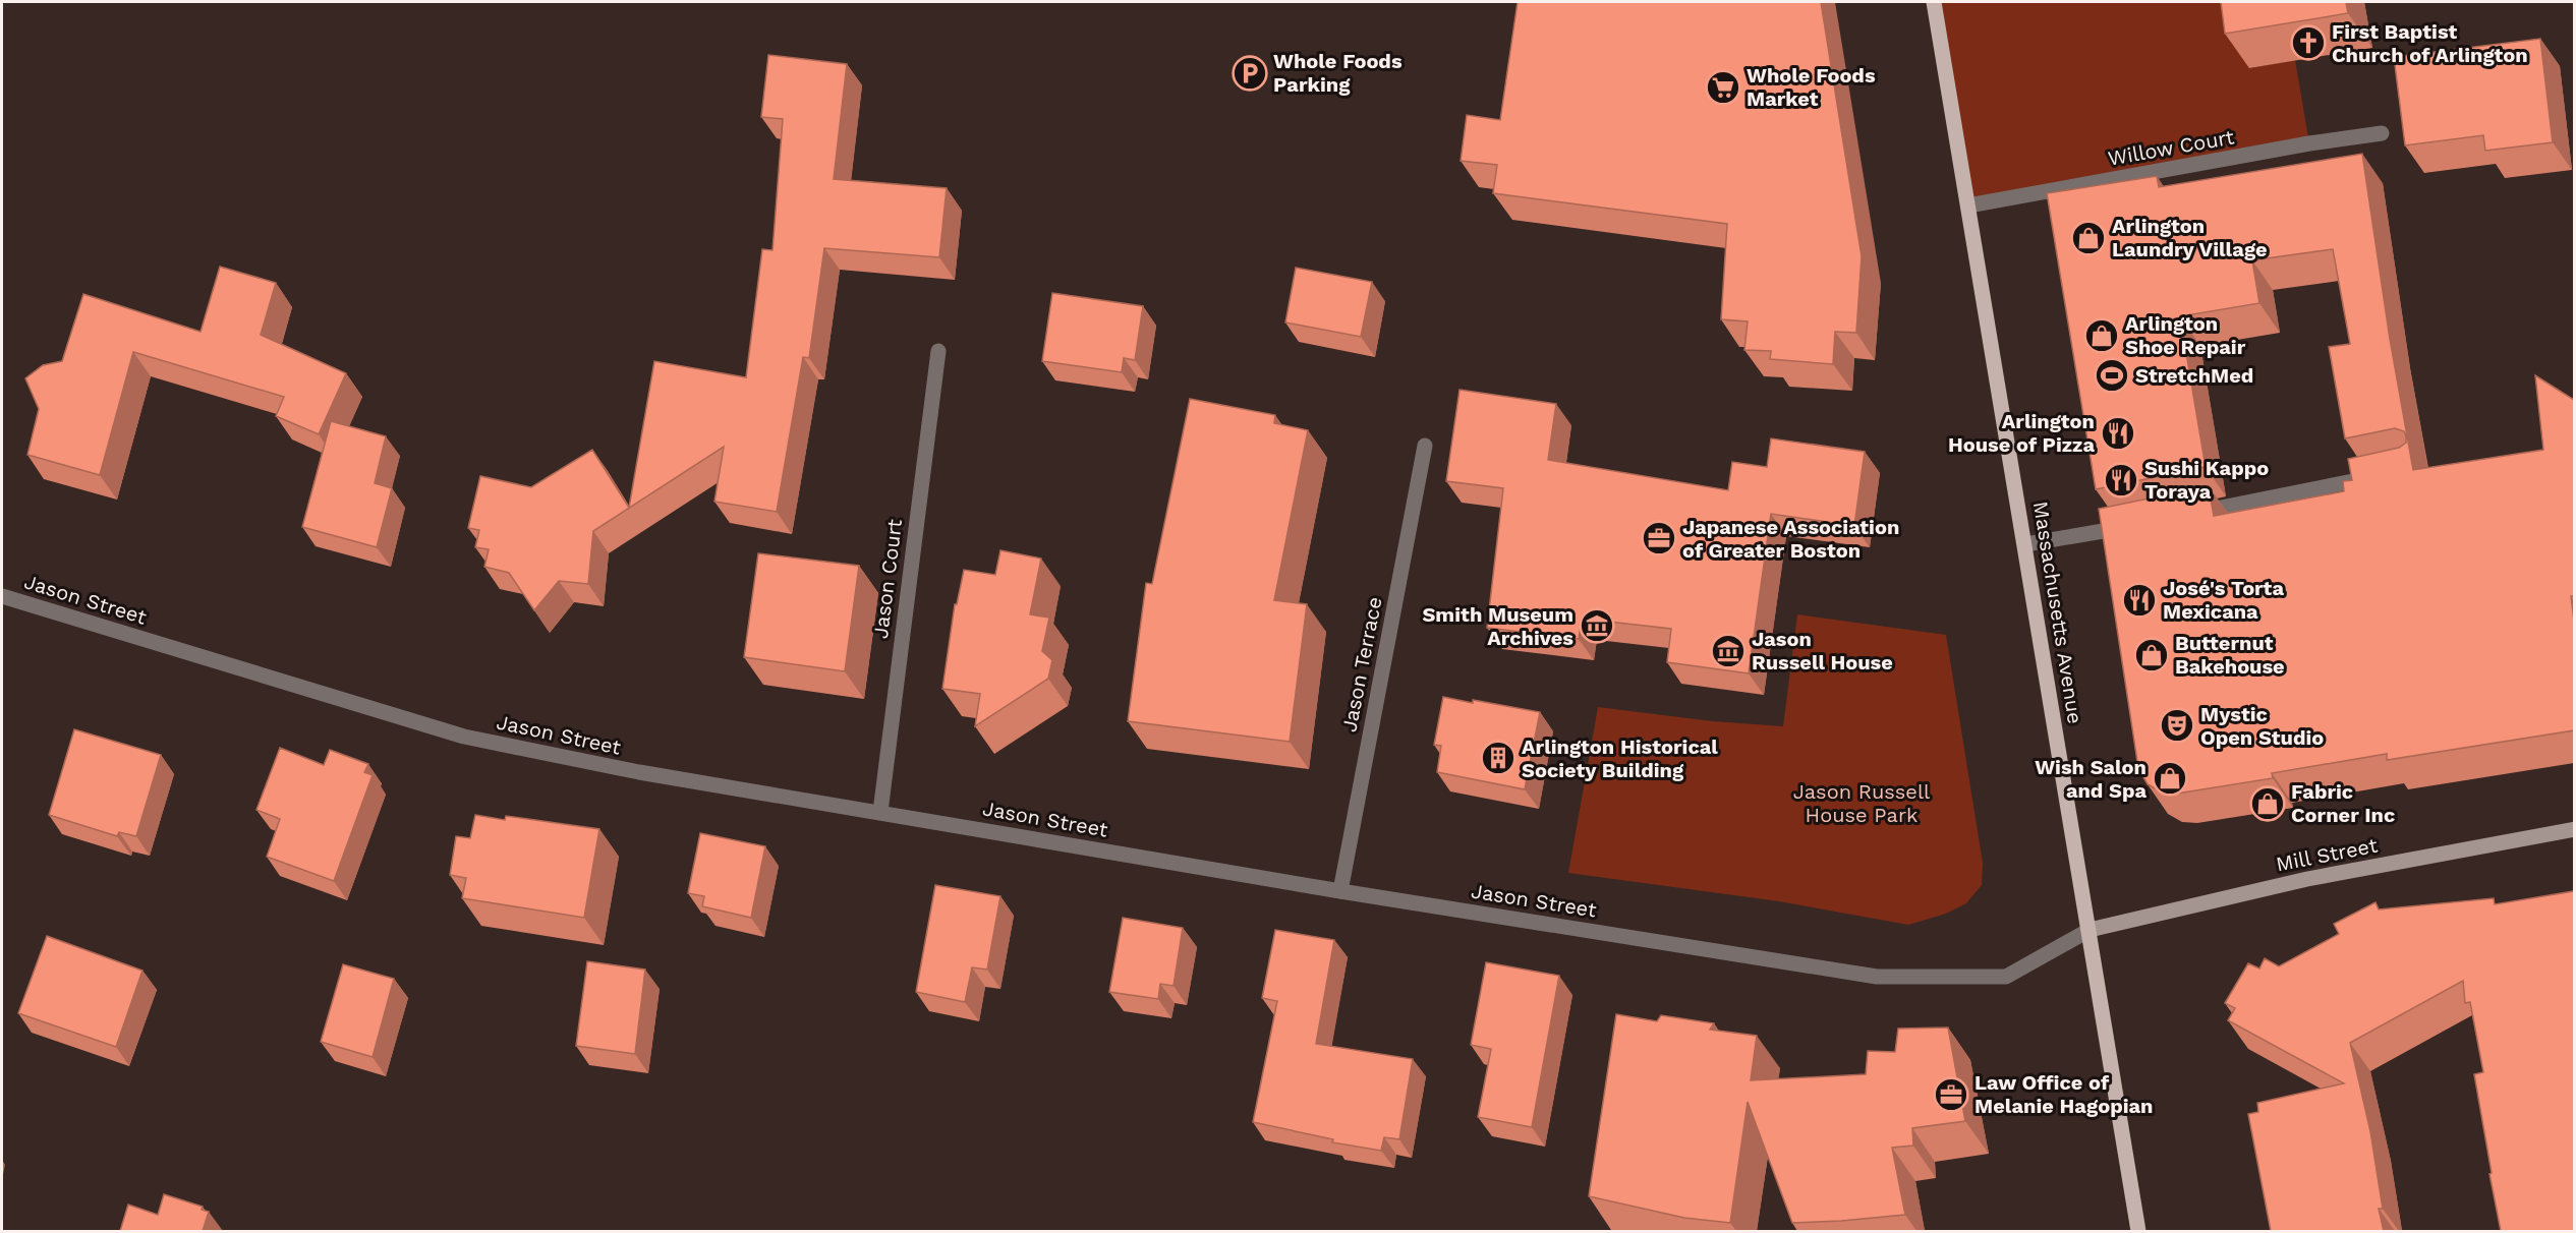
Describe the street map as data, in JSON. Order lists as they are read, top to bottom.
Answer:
{
  "streets": {
    "main road": ["Massachusetts Avenue", "Mill Street"],
    "street": [
      "Willow Court",
      "Jason Court",
      "Jason Street",
      "Jason Terrace"
    ]
  },
  "crossings": [
    ["Willow Court", "Massachusetts Avenue"],
    ["Jason Court", "Jason Street"],
    ["Jason Street", "Massachusetts Avenue"],
    ["Jason Street", "Jason Terrace"],
    ["Jason Street", "Mill Street"],
    ["Massachusetts Avenue", "Mill Street"]
  ],
  "parks": ["Jason Russell House Park"],
  "places": {
    "church": ["First Baptist Church of Arlington"],
    "parking": ["Whole Foods Parking"],
    "supermarket": ["Whole Foods Market"],
    "shop": [
      "Arlington Laundry Village",
      "Arlington Shoe Repair",
      "Butternut Bakehouse",
      "Wish Salon and Spa",
      "Fabric Corner Inc"
    ],
    "sports": ["StretchMed"],
    "restaurant": ["Arlington House of Pizza", "Sushi Kappo Toraya", "José's Torta Mexicana"],
    "office": ["Japanese Association of Greater Boston", "Law Office of Melanie Hagopian"],
    "museum": ["Smith Museum Archives", "Jason Russell House"],
    "theatre": ["Mystic Open Studio"],
    "building": ["Arlington Historical Society Building"]
  }
}
